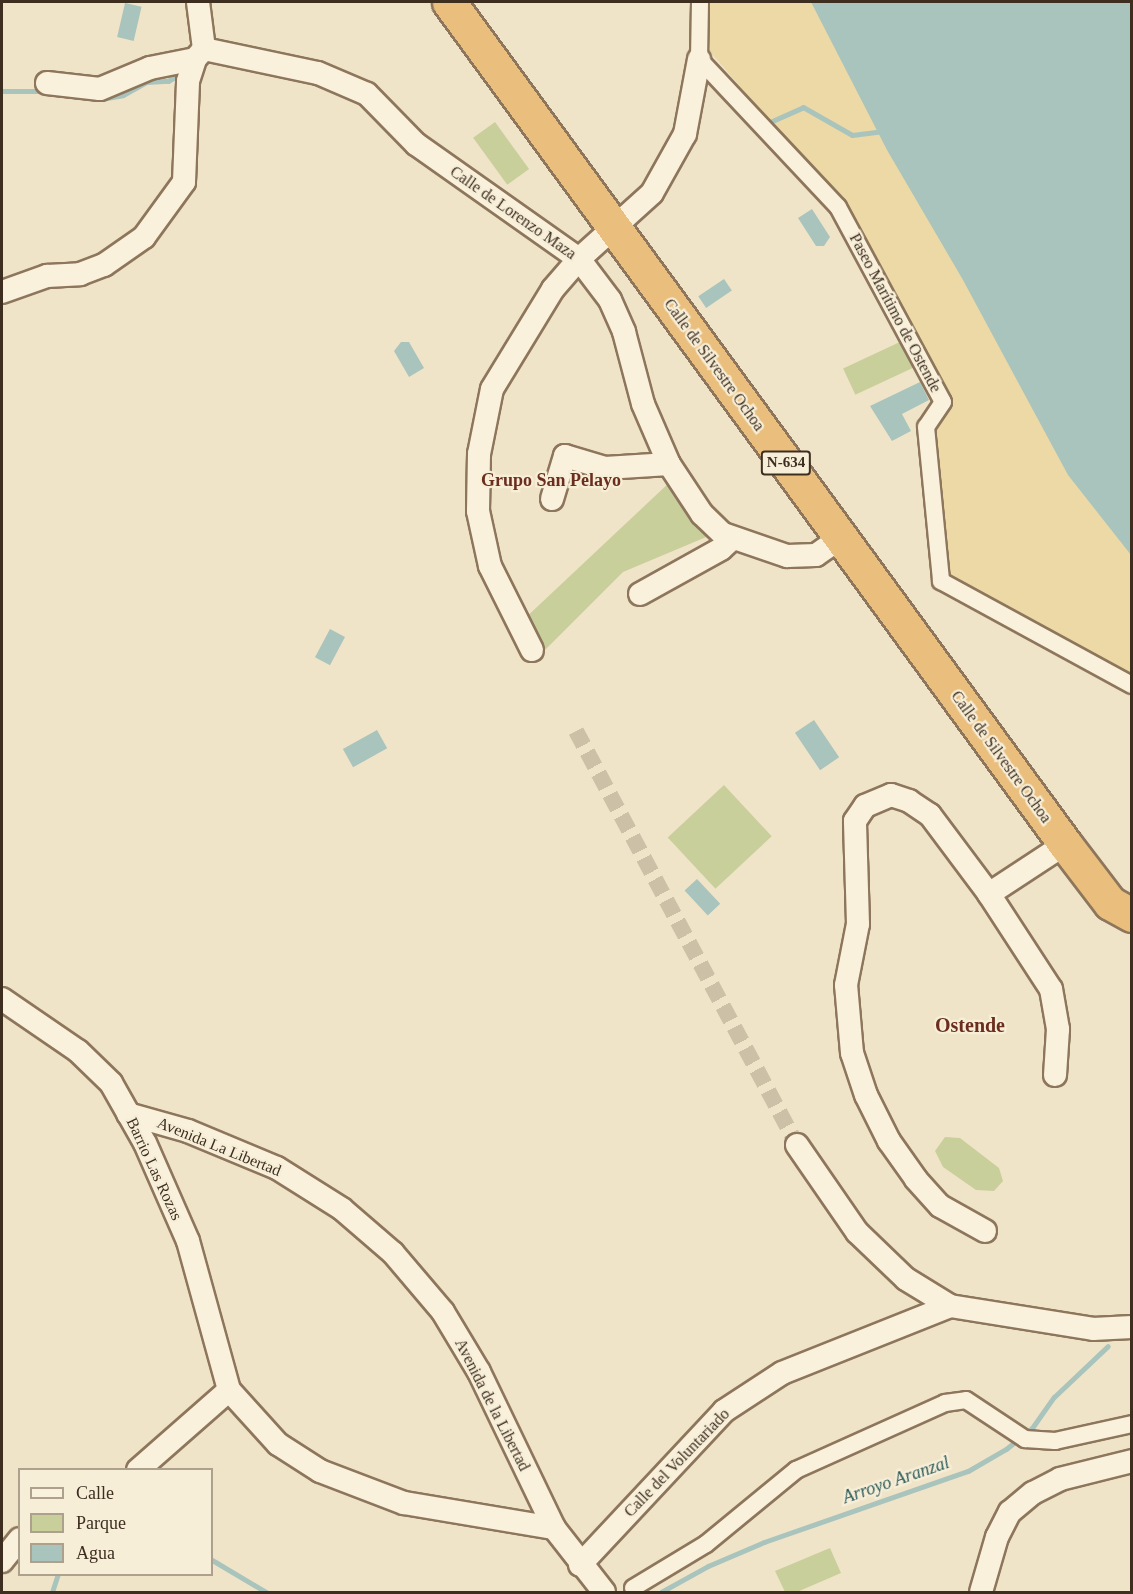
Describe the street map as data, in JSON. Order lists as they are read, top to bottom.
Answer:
{
  "streets": {
    "highway": ["Calle de Silvestre Ochoa", "N-634"],
    "street": [
      "Calle de Lorenzo Maza",
      "Paseo Marítimo de Ostende",
      "Avenida La Libertad",
      "Barrio Las Rozas",
      "Avenida de la Libertad",
      "Calle del Voluntariado"
    ]
  },
  "crossings": [
    ["Calle de Lorenzo Maza", "Calle de Silvestre Ochoa"],
    ["Avenida La Libertad", "Barrio Las Rozas"],
    ["Avenida La Libertad", "Avenida de la Libertad"],
    ["Avenida de la Libertad", "Calle del Voluntariado"]
  ],
  "districts": ["Grupo San Pelayo", "Ostende"],
  "water": ["Arroyo Aranzal"],
  "legend": ["Calle", "Parque", "Agua"]
}
